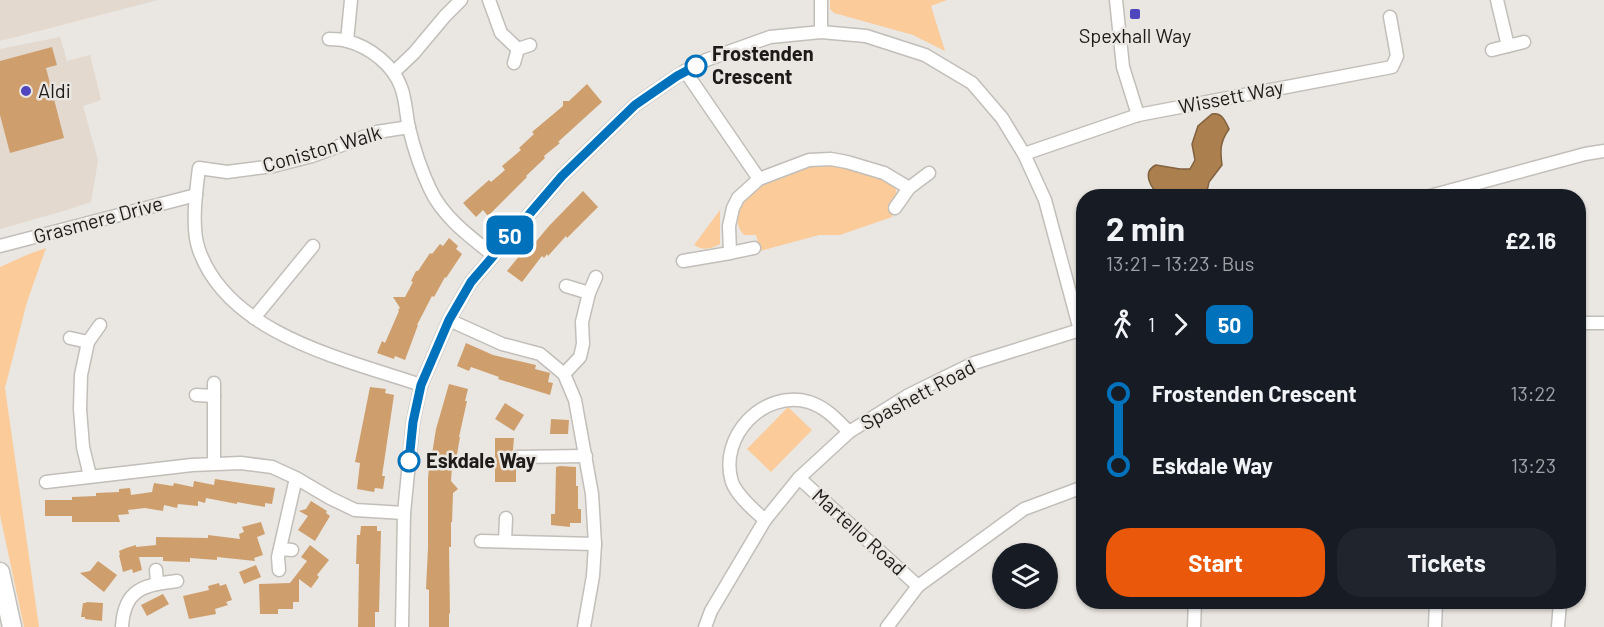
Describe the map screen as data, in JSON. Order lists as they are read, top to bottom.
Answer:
{
  "streets": {
    "street": [
      "Wissett Way",
      "Coniston Walk",
      "Grasmere Drive",
      "Spashett Road",
      "Martello Road"
    ]
  },
  "crossings": [
    ["Coniston Walk", "Grasmere Drive"],
    ["Spashett Road", "Martello Road"]
  ],
  "places": {
    "transit": ["Spexhall Way"],
    "other": ["Frostenden Crescent", "Aldi", "Eskdale Way"]
  },
  "lines": ["bus line 50"],
  "page": {
    "on_map": "50",
    "heading": ["2 min", "13:21 – 13:23 · Bus", "£2.16"],
    "legs": ["1", "50"],
    "list": [
      {
        "name": "Frostenden Crescent",
        "value": "13:22"
      },
      {
        "name": "Eskdale Way",
        "value": "13:23"
      }
    ],
    "buttons": ["Start", "Tickets"]
  }
}
